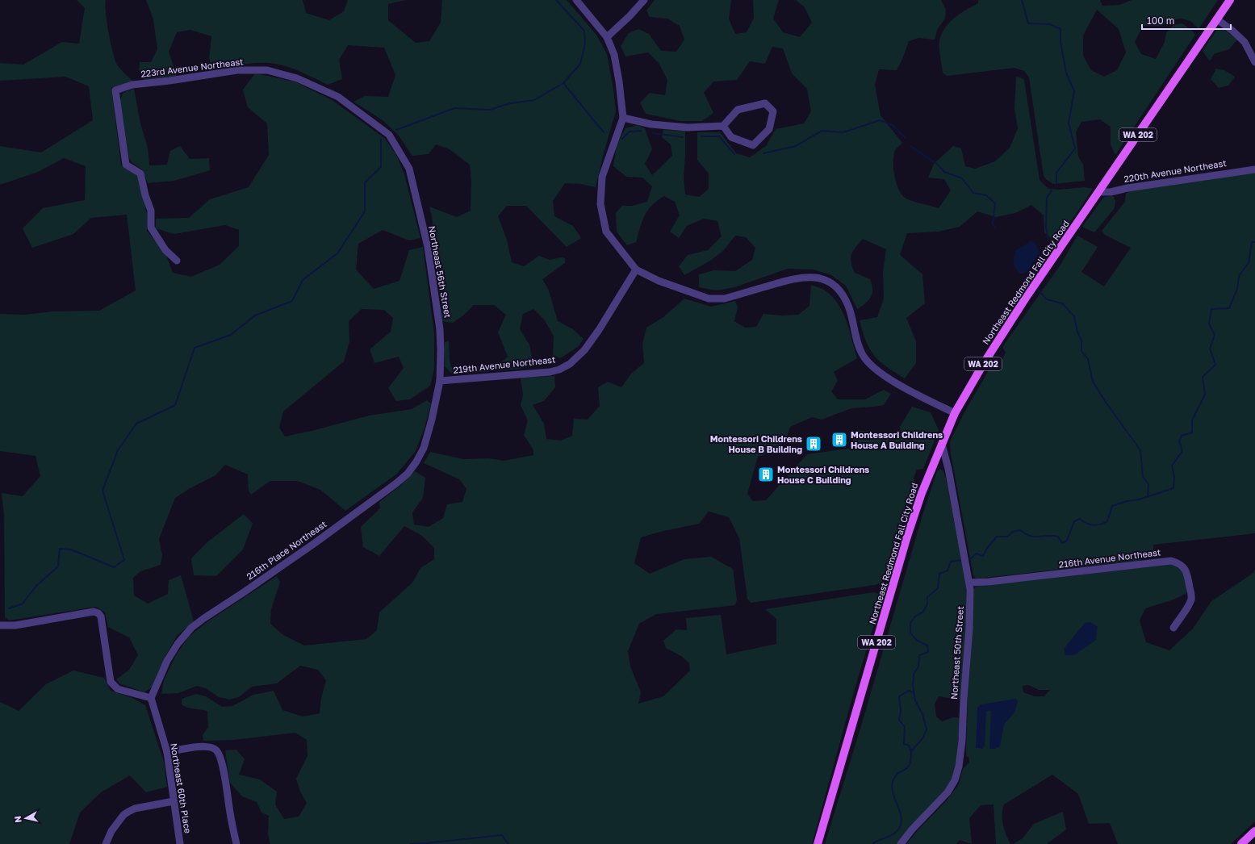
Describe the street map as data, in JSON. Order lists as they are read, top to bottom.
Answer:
{
  "streets": {
    "main road": ["WA 202", "Northeast Redmond Fall City Road"],
    "street": [
      "223rd Avenue Northeast",
      "220th Avenue Northeast",
      "Northeast 56th Street",
      "219th Avenue Northeast",
      "216th Place Northeast",
      "216th Avenue Northeast",
      "Northeast 50th Street",
      "Northeast 60th Place"
    ]
  },
  "crossings": [
    ["223rd Avenue Northeast", "Northeast 56th Street"],
    ["220th Avenue Northeast", "Northeast Redmond Fall City Road"],
    ["Northeast 56th Street", "219th Avenue Northeast"],
    ["Northeast 56th Street", "216th Place Northeast"],
    ["Northeast Redmond Fall City Road", "Northeast 50th Street"],
    ["216th Place Northeast", "Northeast 60th Place"],
    ["216th Avenue Northeast", "Northeast 50th Street"]
  ],
  "places": {
    "building": ["Montessori Childrens House A Building", "Montessori Childrens House B Building", "Montessori Childrens House C Building"]
  },
  "scale_bar": "100 m",
  "north": "left"
}
